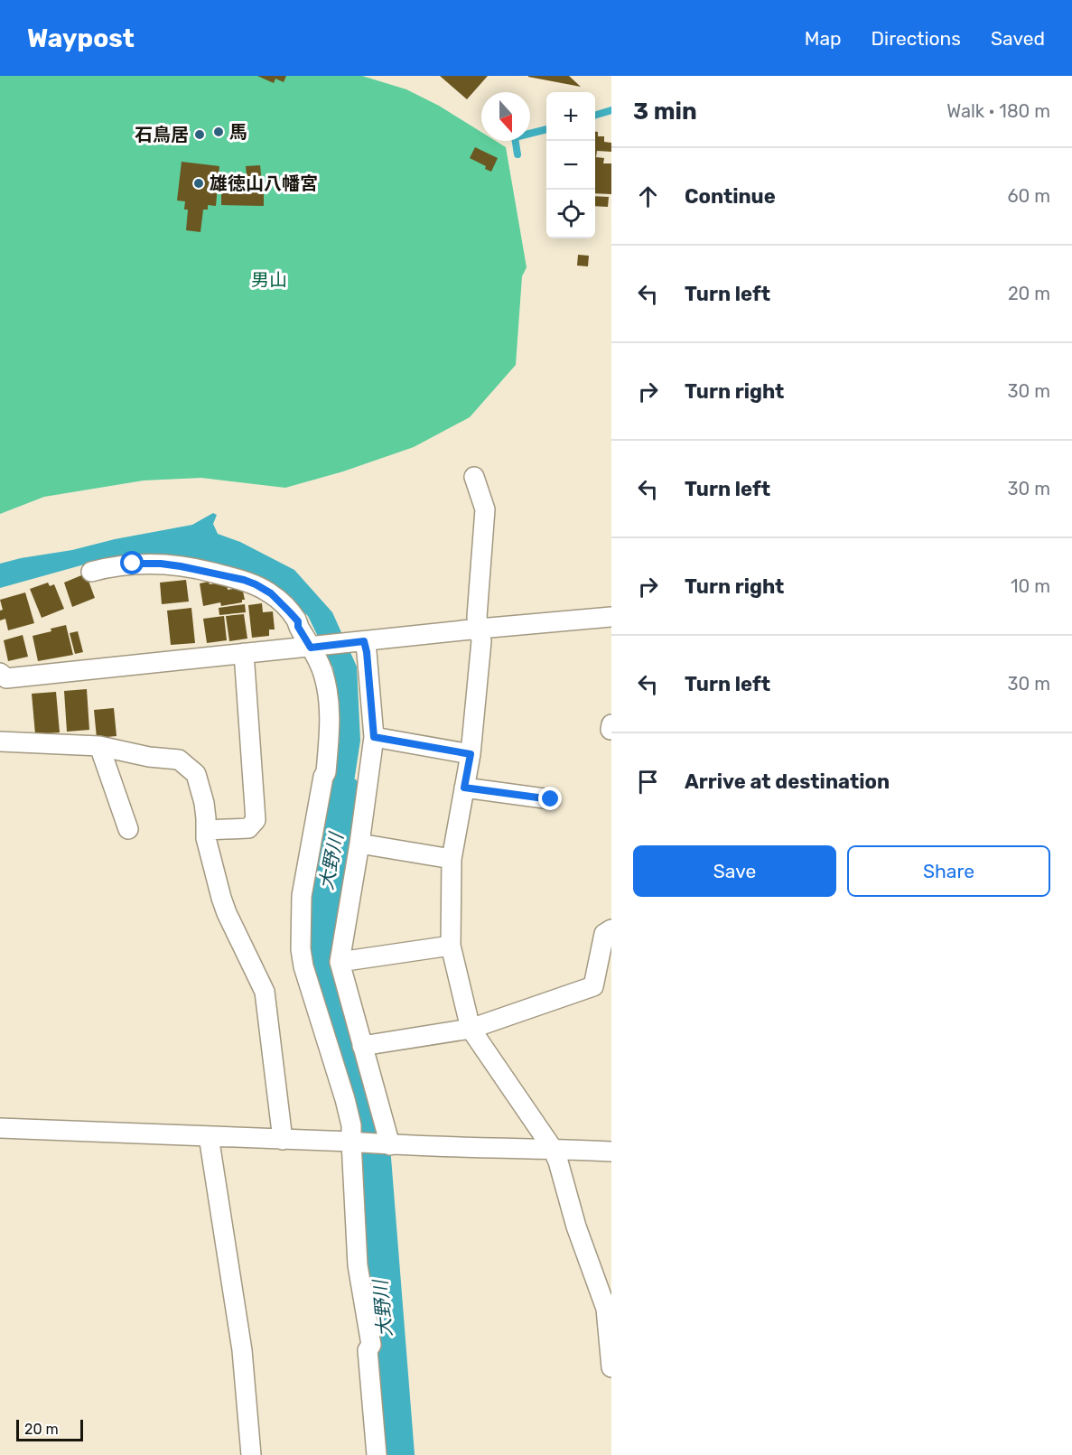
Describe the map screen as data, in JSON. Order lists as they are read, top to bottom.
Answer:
{
  "water": ["大野川"],
  "parks": ["男山"],
  "places": ["馬", "石鳥居", "雄徳山八幡宮"],
  "scale_bar": "20 m",
  "north": "bottom",
  "page": {
    "header": "Waypost",
    "nav": ["Map", "Directions", "Saved"],
    "heading": ["3 min", "Walk · 180 m"],
    "map_buttons": ["+", "−"],
    "list": [
      ["Continue", "60 m"],
      ["Turn left", "20 m"],
      ["Turn right", "30 m"],
      ["Turn left", "30 m"],
      ["Turn right", "10 m"],
      ["Turn left", "30 m"],
      "Arrive at destination"
    ],
    "buttons": ["Save", "Share"],
    "scale": "20 m"
  }
}
